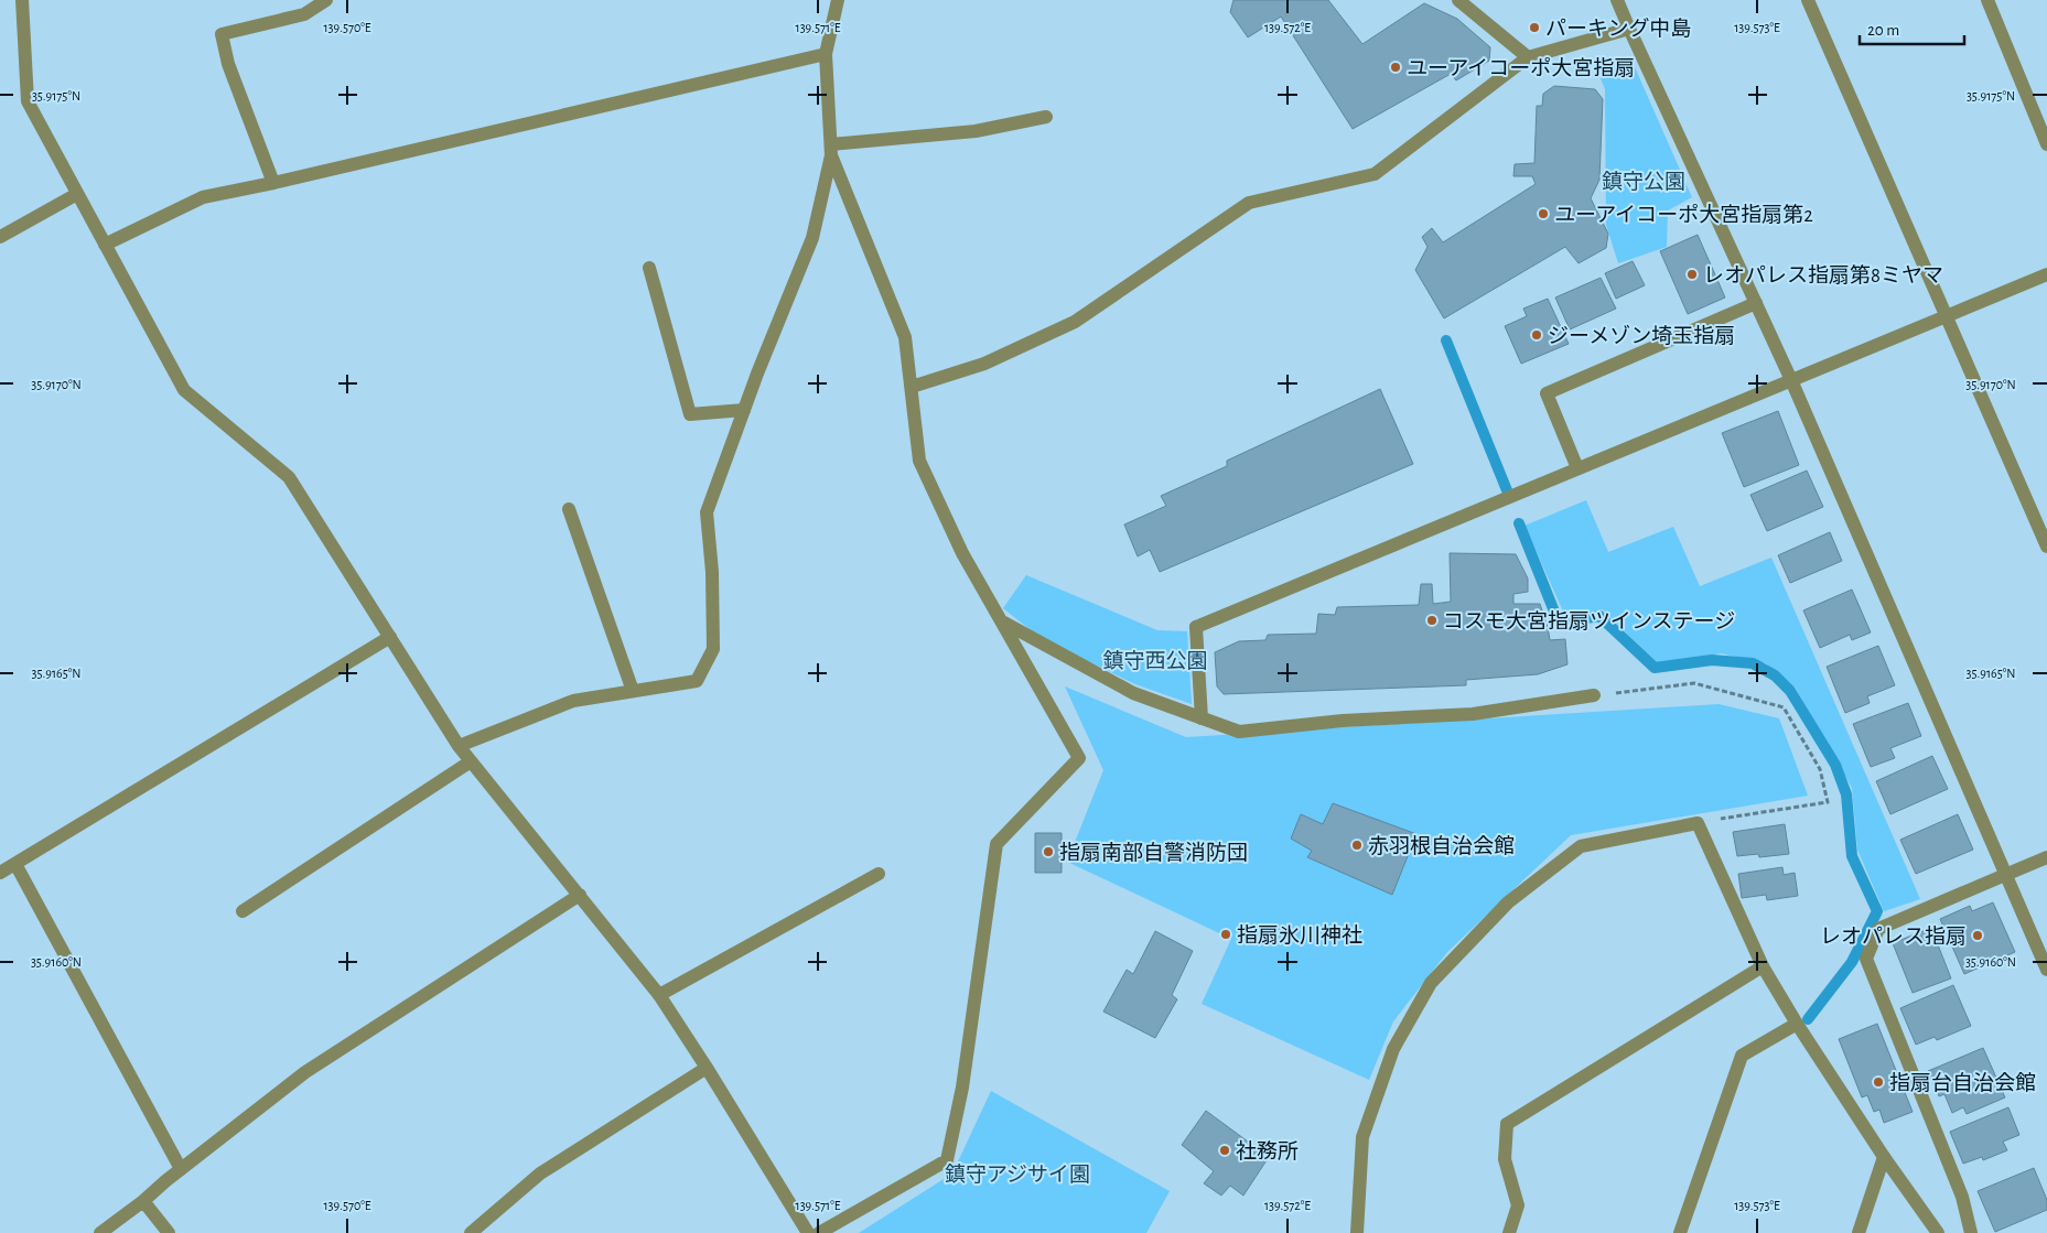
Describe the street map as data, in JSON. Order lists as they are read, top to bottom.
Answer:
{
  "parks": ["鎮守公園", "鎮守西公園", "鎮守アジサイ園"],
  "places": [
    "パーキング中島",
    "ユーアイコーポ大宮指扇",
    "ユーアイコーポ大宮指扇第2",
    "レオパレス指扇第8ミヤマ",
    "ジーメゾン埼玉指扇",
    "コスモ大宮指扇ツインステージ",
    "赤羽根自治会館",
    "指扇南部自警消防団",
    "指扇氷川神社",
    "レオパレス指扇",
    "指扇台自治会館",
    "社務所"
  ],
  "scale_bar": "20 m",
  "coordinates": [
    "139.570°E",
    "139.571°E",
    "139.572°E",
    "139.573°E",
    "35.9175°N",
    "35.9170°N",
    "35.9165°N",
    "35.9160°N"
  ]
}
